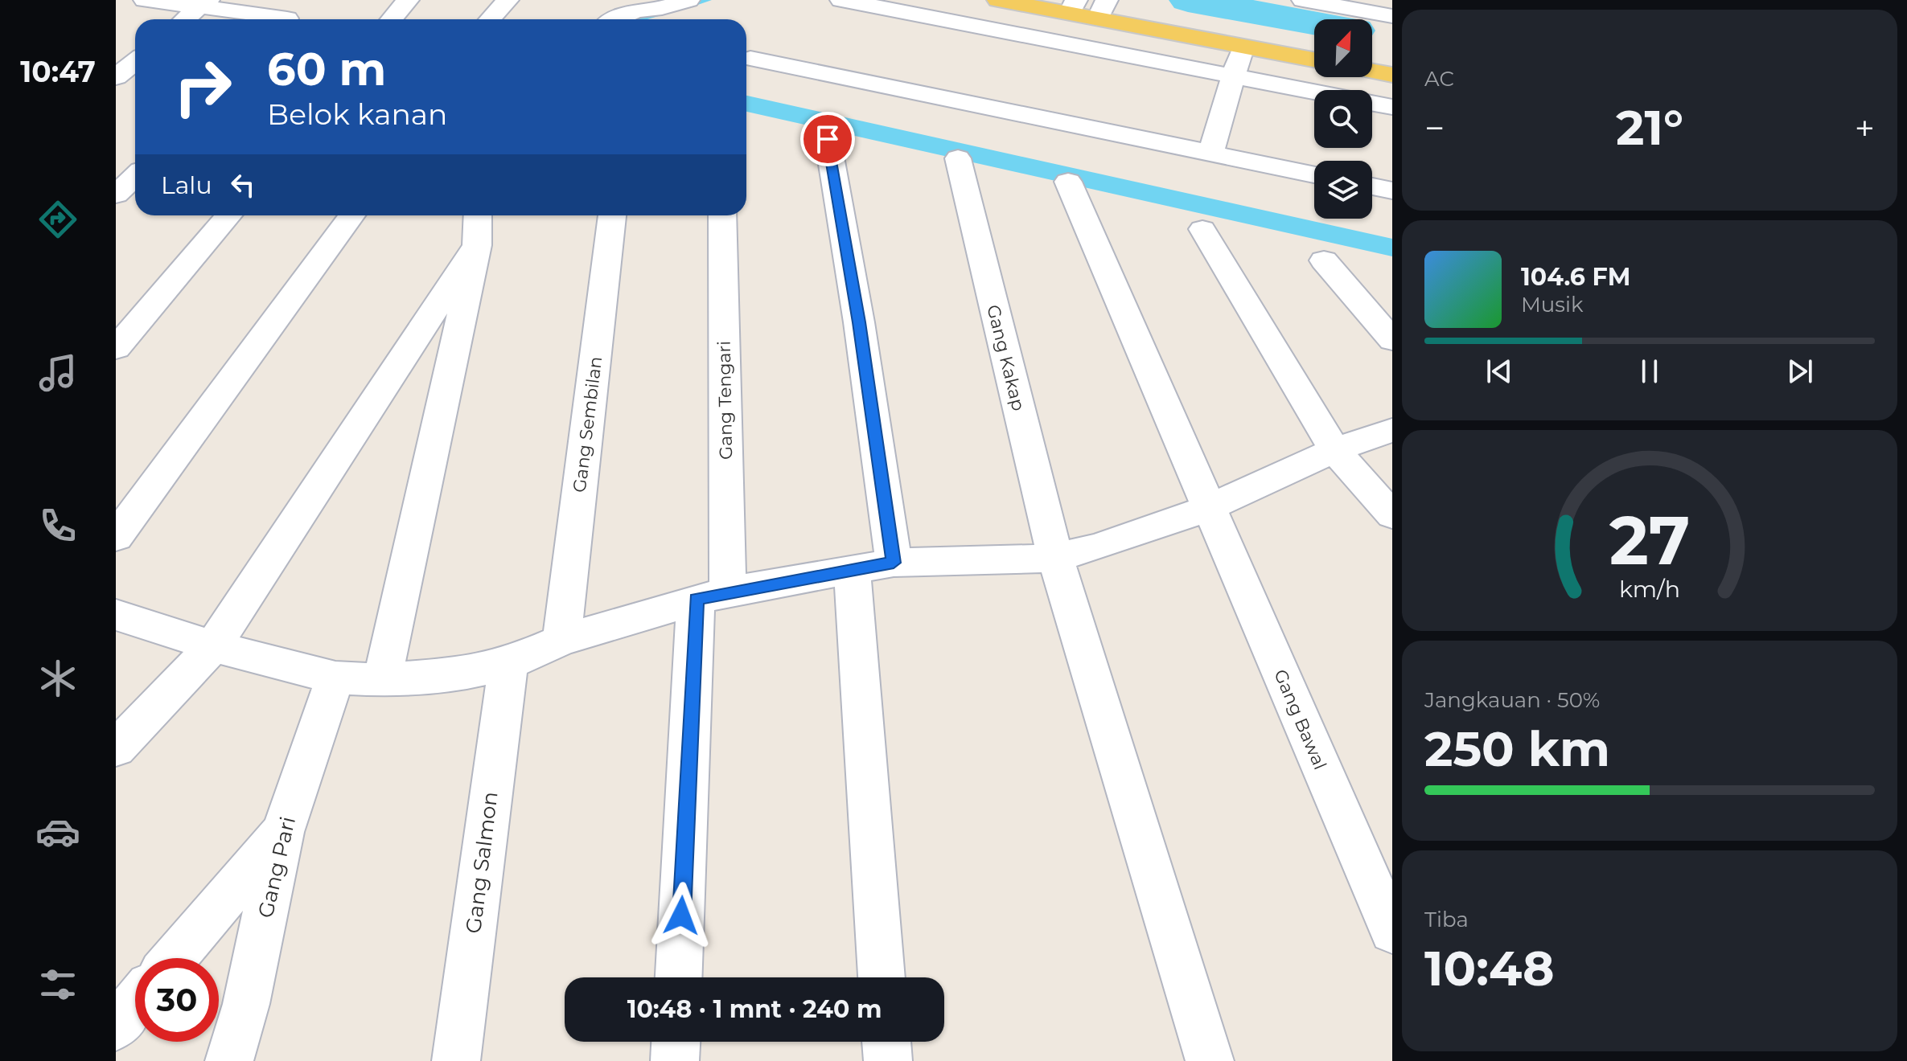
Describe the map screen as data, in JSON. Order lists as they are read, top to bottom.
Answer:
{
  "streets": {
    "street": [
      "Gang Kakap",
      "Gang Tengari",
      "Gang Sembilan",
      "Gang Bawal",
      "Gang Salmon",
      "Gang Pari"
    ]
  },
  "north": "top right",
  "page": {
    "tabs": "10:47",
    "tile": [
      "AC",
      ["Jangkauan · 50%", "250 km"],
      ["Tiba", "10:48"]
    ],
    "turn": ["60 m", "Belok kanan"],
    "heat": ["−", "21°", "+"],
    "then": "Lalu",
    "song": ["104.6 FM", "Musik"],
    "limit": "30",
    "trip": "10:48 · 1 mnt · 240 m",
    "gauge": ["27", "km/h"]
  }
}
